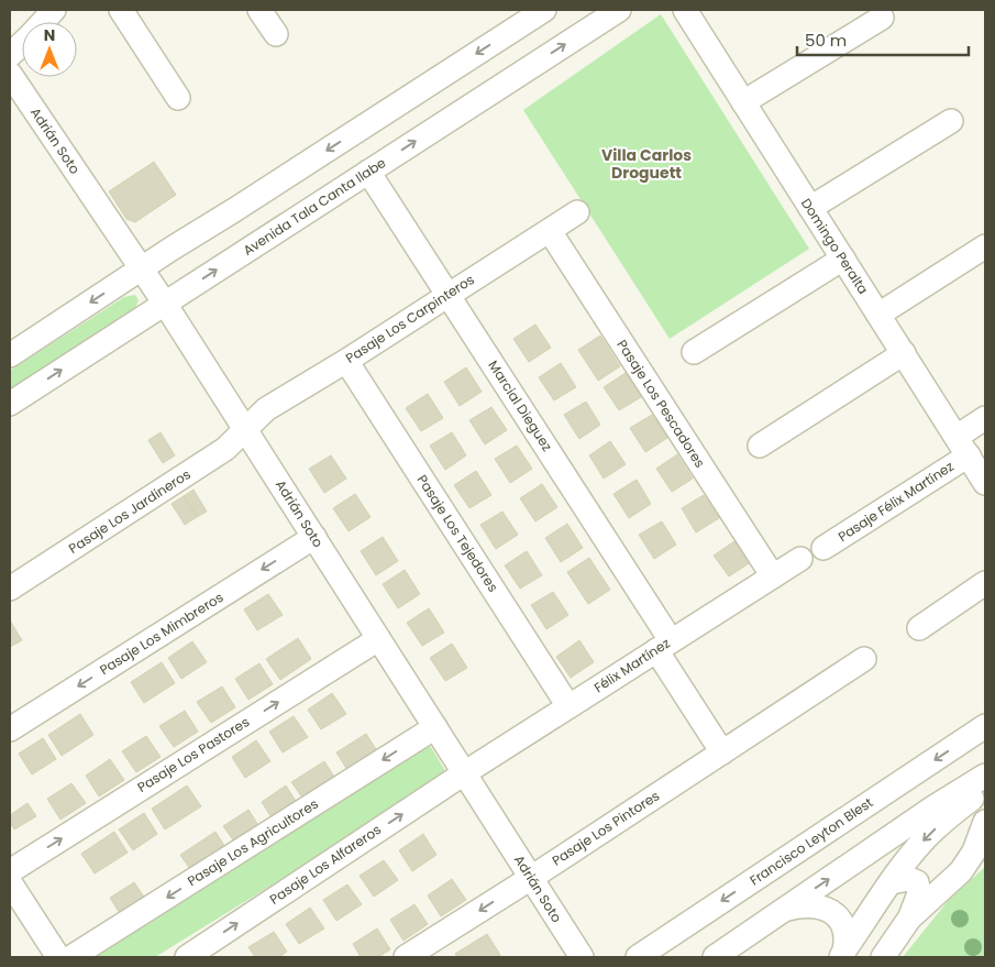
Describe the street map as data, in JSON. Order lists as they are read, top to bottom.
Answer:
{
  "streets": {
    "street": [
      "Adrián Soto",
      "Avenida Tala Canta Ilabe",
      "Domingo Peralta",
      "Pasaje Los Carpinteros",
      "Pasaje Los Pescadores",
      "Marcial Dieguez",
      "Pasaje Félix Martínez",
      "Pasaje Los Jardineros",
      "Pasaje Los Tejedores",
      "Pasaje Los Mimbreros",
      "Félix Martínez",
      "Pasaje Los Pastores",
      "Pasaje Los Pintores",
      "Francisco Leyton Blest",
      "Pasaje Los Agricultores",
      "Pasaje Los Alfareros"
    ]
  },
  "crossings": [
    ["Adrián Soto", "Avenida Tala Canta Ilabe"],
    ["Adrián Soto", "Pasaje Los Carpinteros"],
    ["Adrián Soto", "Pasaje Los Jardineros"],
    ["Adrián Soto", "Pasaje Los Mimbreros"],
    ["Adrián Soto", "Félix Martínez"],
    ["Adrián Soto", "Pasaje Los Pastores"],
    ["Adrián Soto", "Pasaje Los Pintores"],
    ["Adrián Soto", "Pasaje Los Agricultores"],
    ["Adrián Soto", "Pasaje Los Alfareros"],
    ["Avenida Tala Canta Ilabe", "Marcial Dieguez"],
    ["Domingo Peralta", "Pasaje Félix Martínez"],
    ["Pasaje Los Carpinteros", "Pasaje Los Pescadores"],
    ["Pasaje Los Carpinteros", "Marcial Dieguez"],
    ["Pasaje Los Carpinteros", "Pasaje Los Jardineros"],
    ["Pasaje Los Carpinteros", "Pasaje Los Tejedores"],
    ["Pasaje Los Pescadores", "Félix Martínez"],
    ["Marcial Dieguez", "Félix Martínez"],
    ["Pasaje Los Tejedores", "Félix Martínez"],
    ["Félix Martínez", "Pasaje Los Alfareros"]
  ],
  "one_way": [
    "Pasaje Los Mimbreros",
    "Pasaje Los Pastores",
    "Pasaje Los Agricultores",
    "Pasaje Los Alfareros"
  ],
  "districts": ["Villa Carlos Droguett"],
  "scale_bar": "50 m",
  "north": "top"
}
